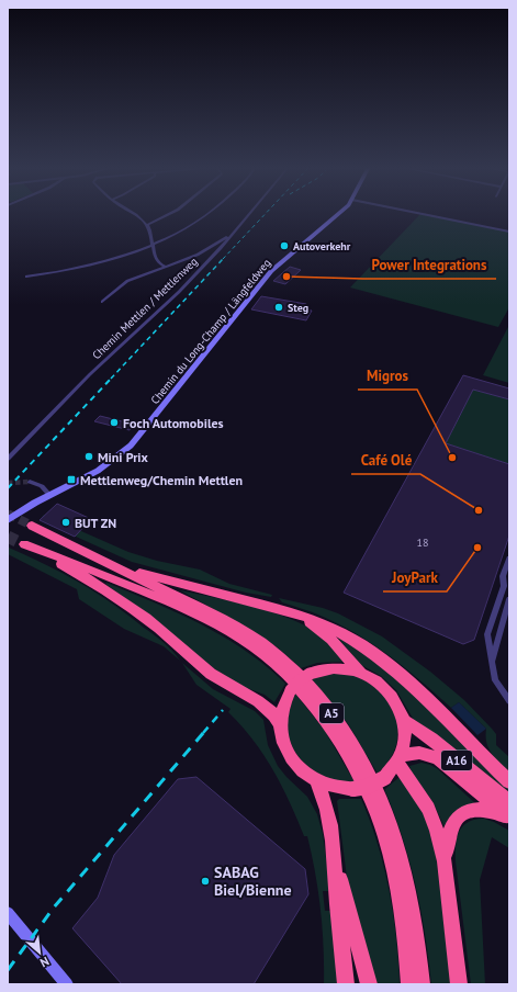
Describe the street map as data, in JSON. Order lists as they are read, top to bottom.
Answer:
{
  "streets": {
    "highway": ["A5", "A16"],
    "main road": ["Chemin du Long-Champ / Längfeldweg"],
    "street": ["Chemin Mettlen / Mettlenweg"]
  },
  "crossings": [
    ["A5", "A16"]
  ],
  "places": {
    "other": [
      "Autoverkehr",
      "Power Integrations",
      "Steg",
      "Foch Automobiles",
      "Mini Prix",
      "Migros",
      "Café Olé",
      "BUT ZN",
      "JoyPark",
      "SABAG Biel/Bienne"
    ],
    "transit": ["Mettlenweg/Chemin Mettlen"]
  },
  "house_numbers": ["18"],
  "north": "bottom right"
}
